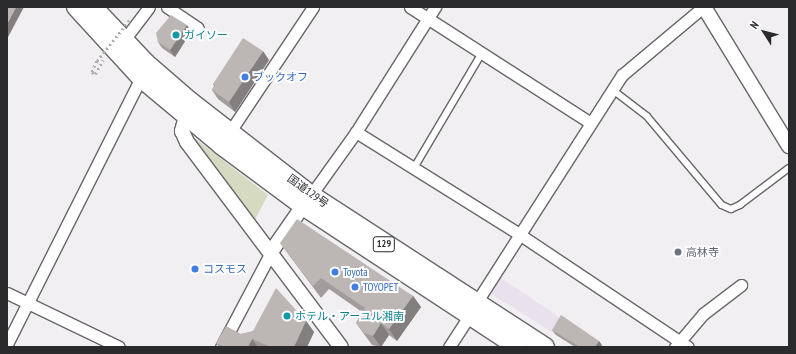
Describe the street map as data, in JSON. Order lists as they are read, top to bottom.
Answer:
{
  "streets": {
    "highway": ["国道129号", "129"]
  },
  "places": [
    "ガイソー",
    "ブックオフ",
    "高林寺",
    "コスモス",
    "Toyota",
    "TOYOPET",
    "ホテル・アーユル湘南"
  ],
  "north": "top left"
}
